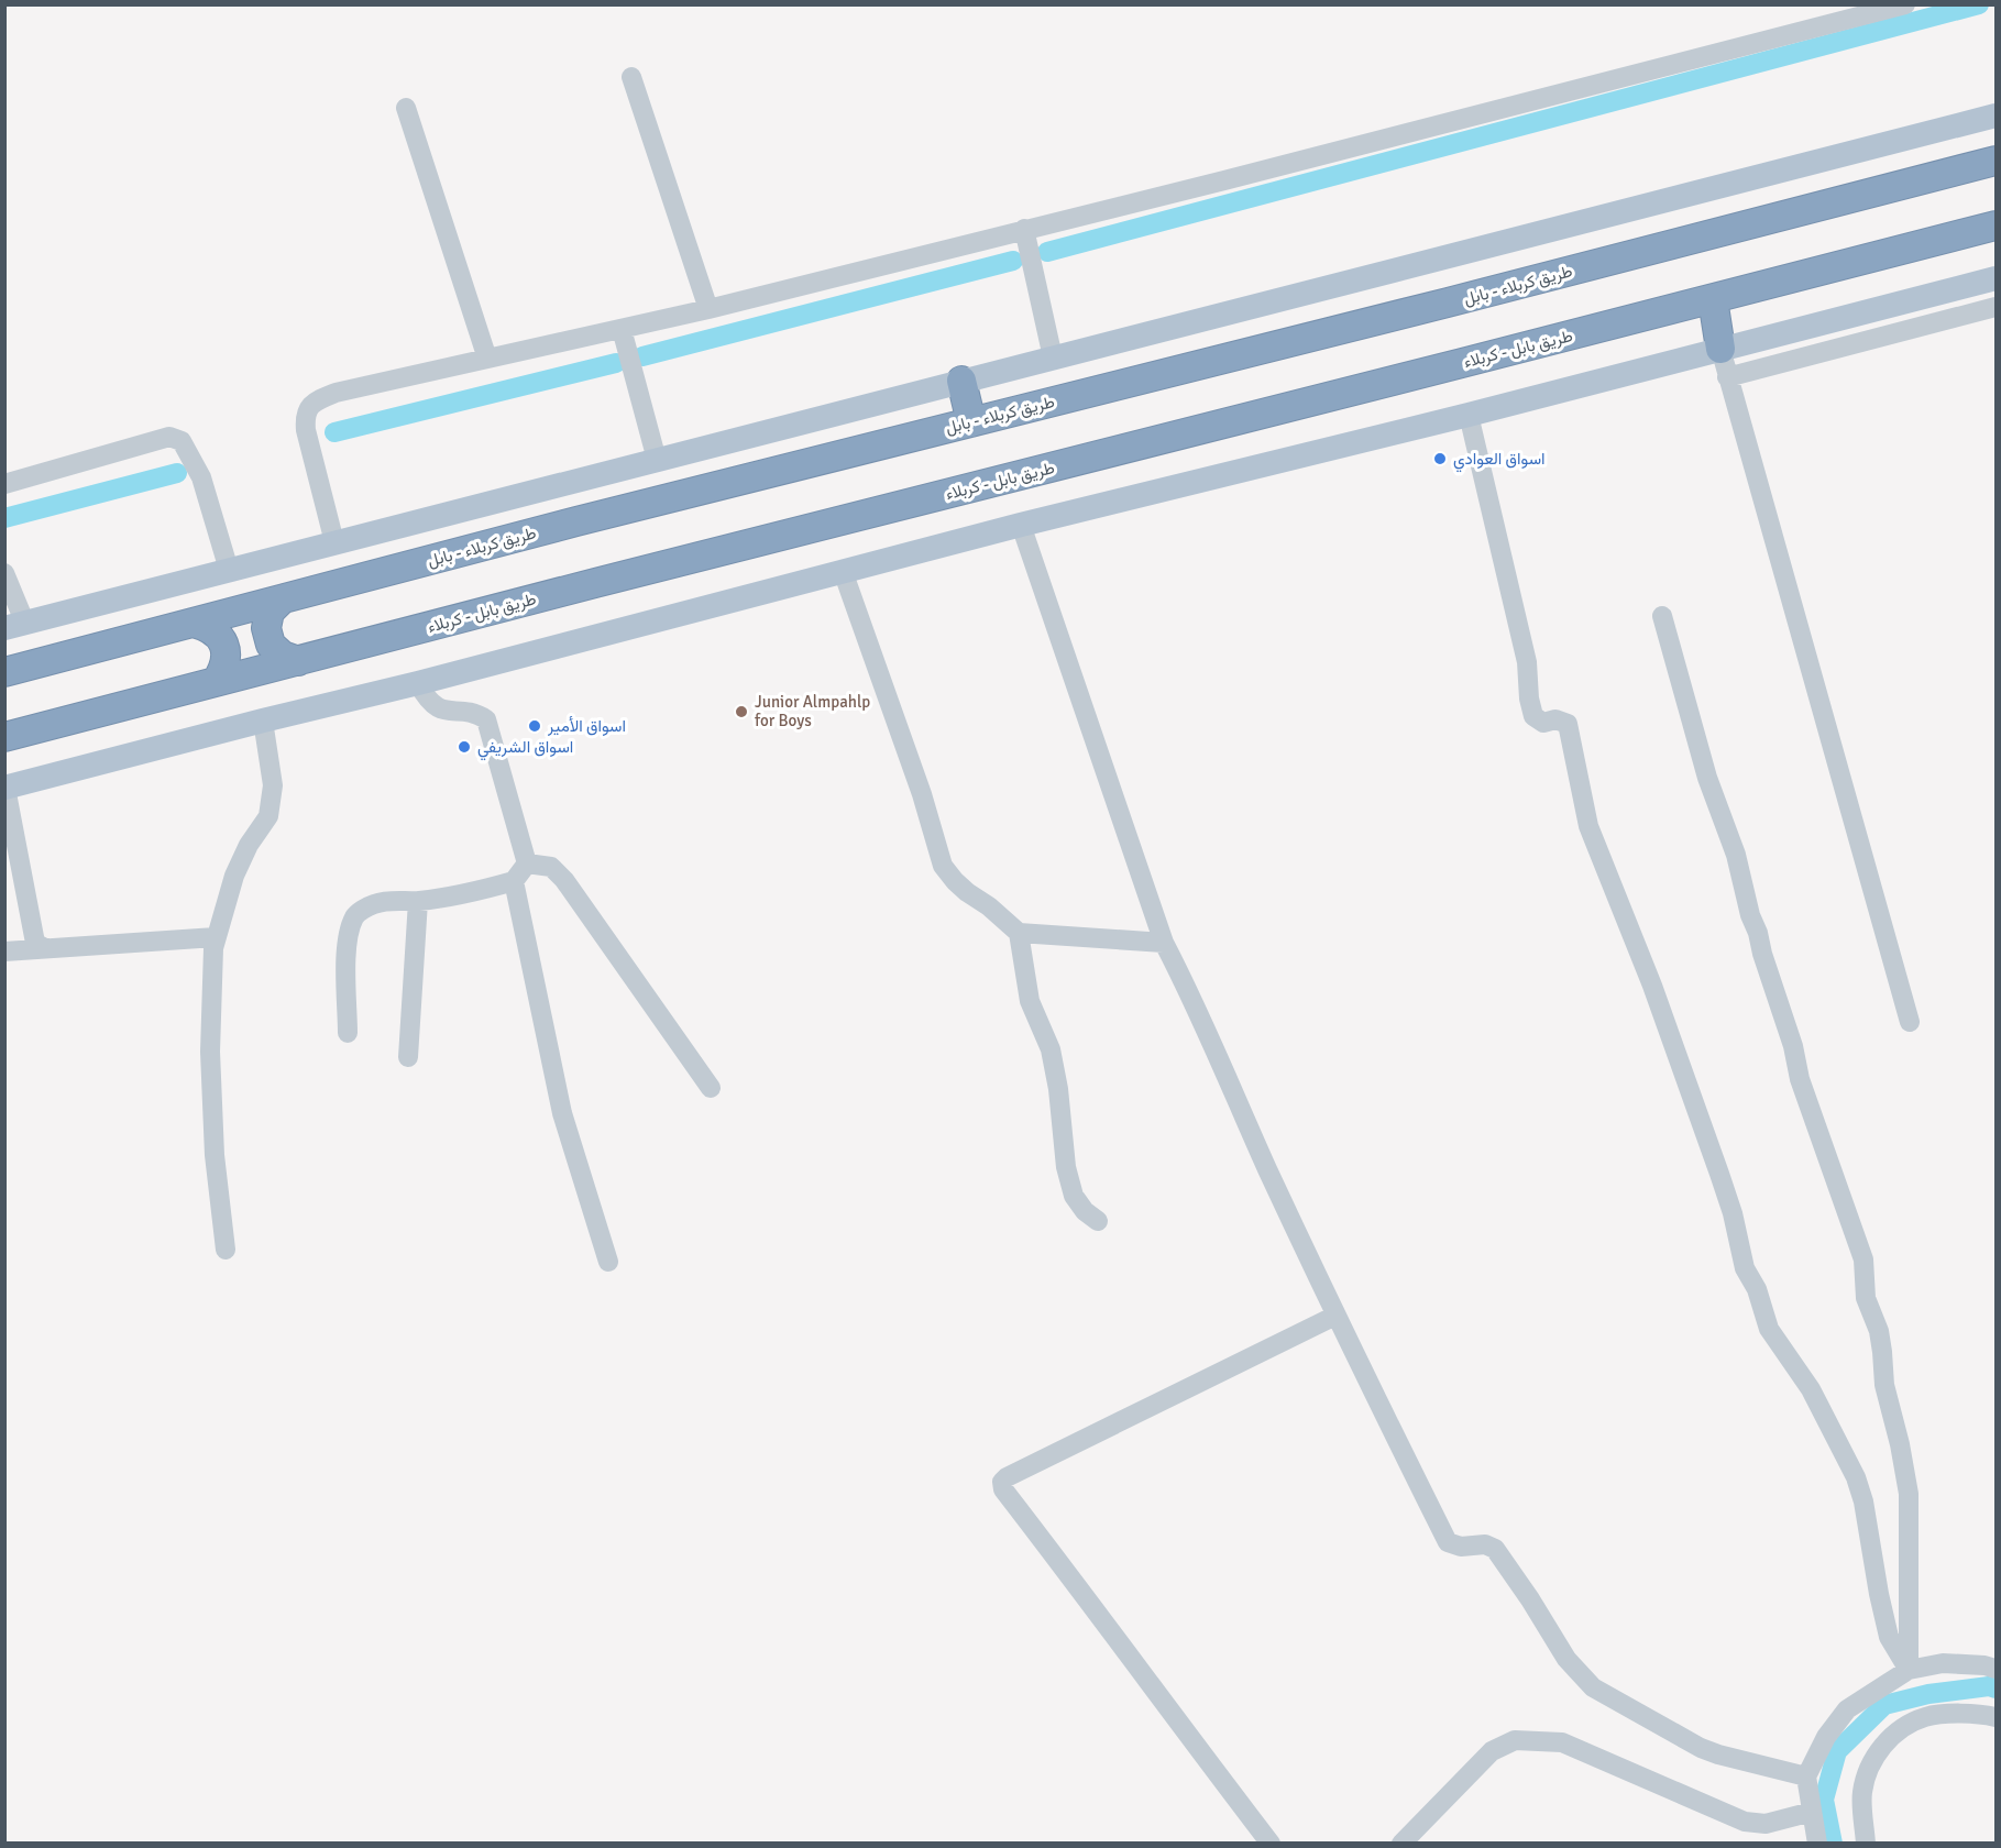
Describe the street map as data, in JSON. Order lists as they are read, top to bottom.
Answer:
{
  "streets": {
    "highway": ["طريق كربلاء - بابل", "طريق بابل - كربلاء"]
  },
  "places": [
    "اسواق العوادي",
    "Junior Almpahlp for Boys",
    "اسواق الأمير",
    "اسواق الشريفي"
  ]
}
